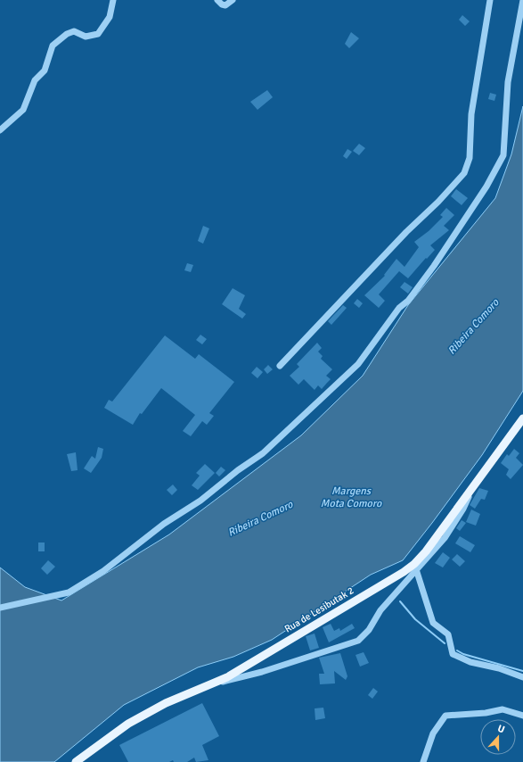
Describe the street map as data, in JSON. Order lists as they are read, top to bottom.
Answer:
{
  "streets": {
    "main road": ["Rua de Lesibutak 2"]
  },
  "water": ["Ribeira Comoro", "Margens Mota Comoro"],
  "north": "top"
}
